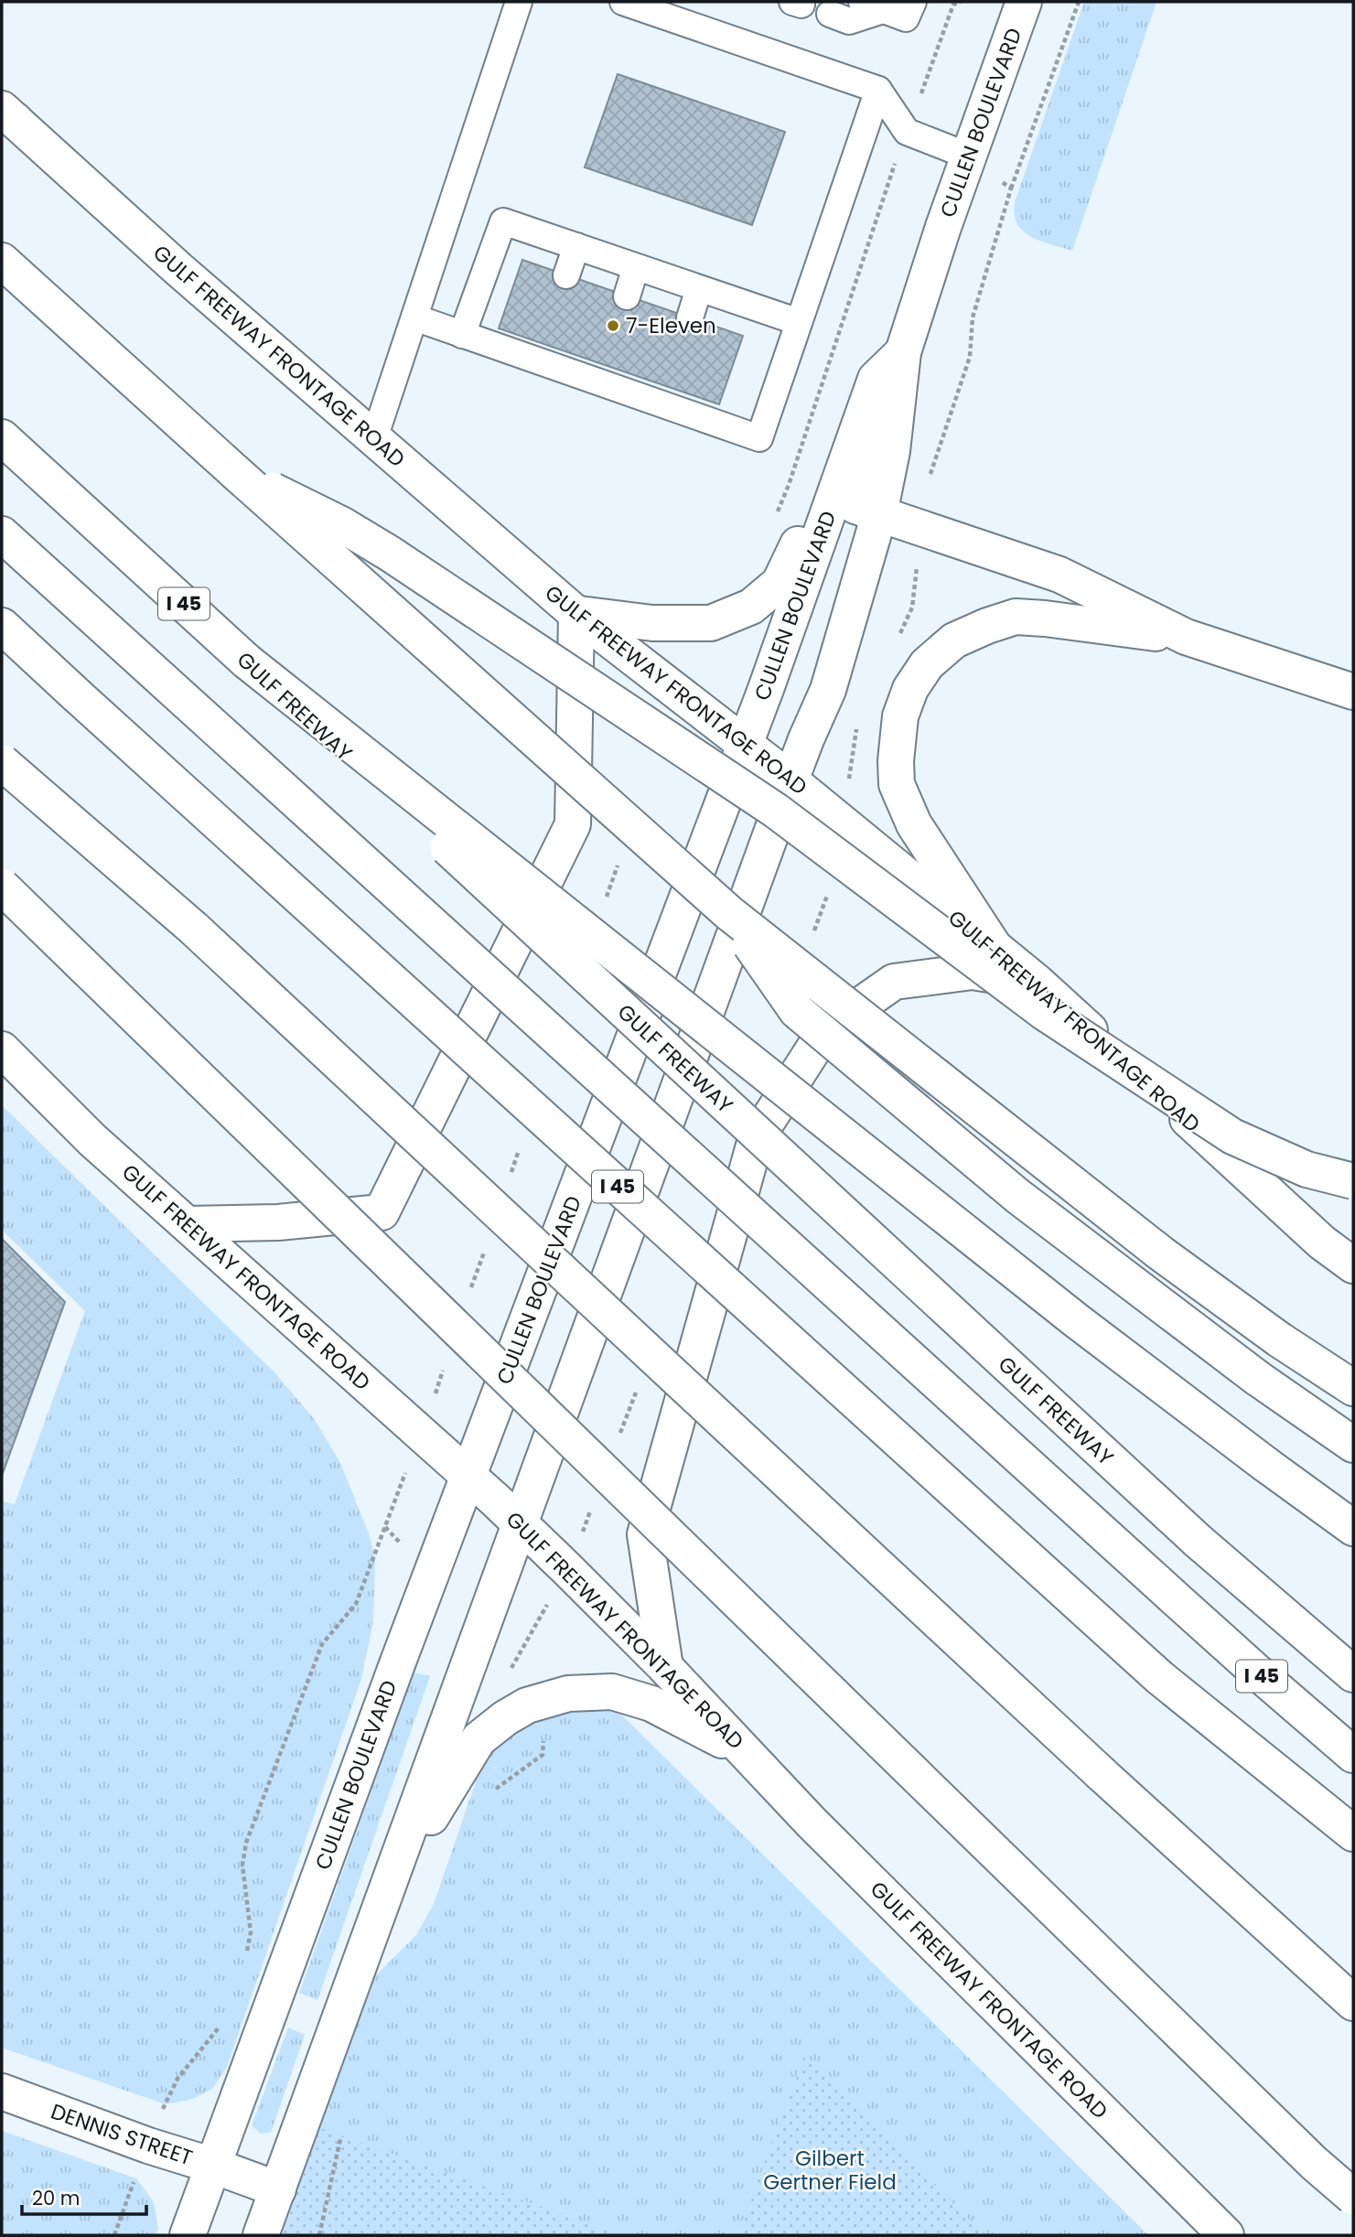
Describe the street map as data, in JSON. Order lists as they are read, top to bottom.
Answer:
{
  "streets": {
    "main road": [
      "CULLEN BOULEVARD",
      "GULF FREEWAY FRONTAGE ROAD",
      "I 45",
      "GULF FREEWAY",
      "DENNIS STREET"
    ]
  },
  "crossings": [
    ["CULLEN BOULEVARD", "GULF FREEWAY FRONTAGE ROAD"],
    ["CULLEN BOULEVARD", "DENNIS STREET"]
  ],
  "parks": ["Gilbert Gertner Field"],
  "places": ["7-Eleven"],
  "scale_bar": "20 m"
}
